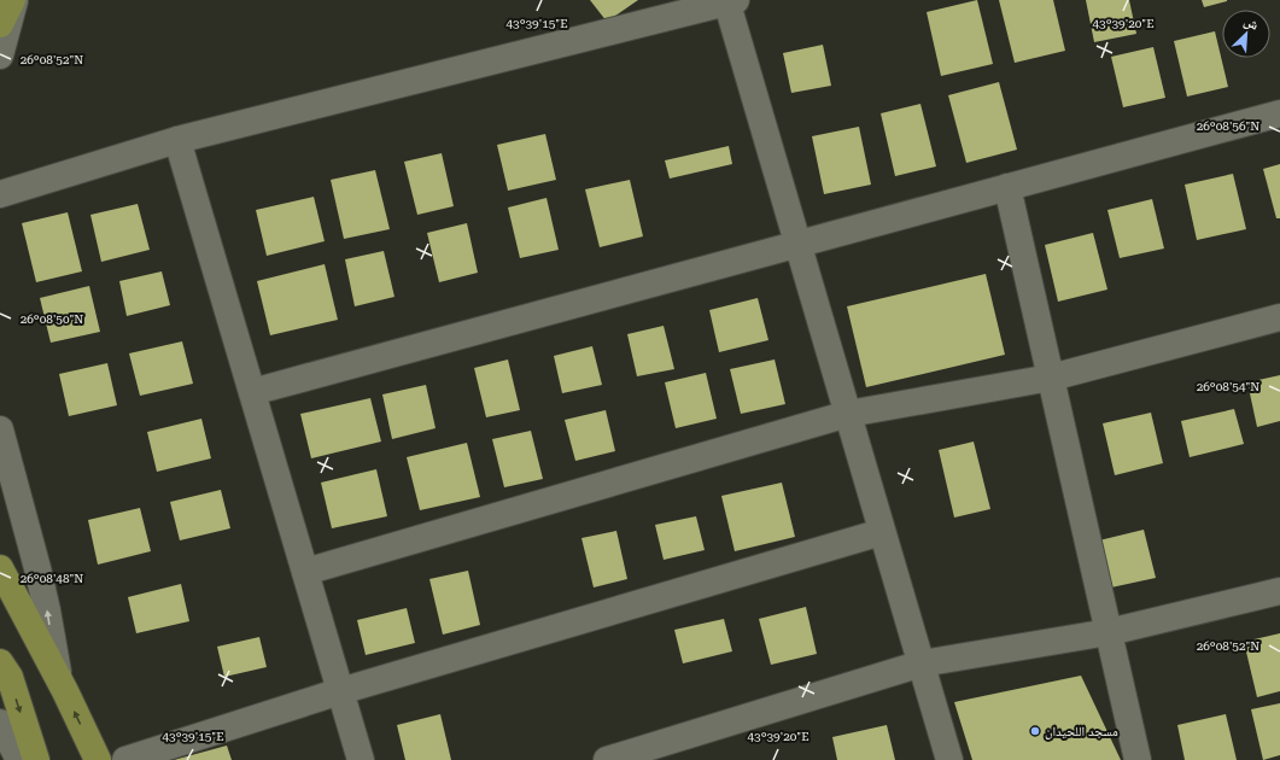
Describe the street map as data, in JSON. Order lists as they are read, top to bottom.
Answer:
{
  "places": ["مسجد اللحيدان"],
  "north": "top right",
  "coordinates": [
    "43°39'15\"E",
    "43°39'20\"E",
    "26°08'52\"N",
    "26°08'56\"N",
    "26°08'50\"N",
    "26°08'54\"N",
    "26°08'48\"N"
  ]
}
